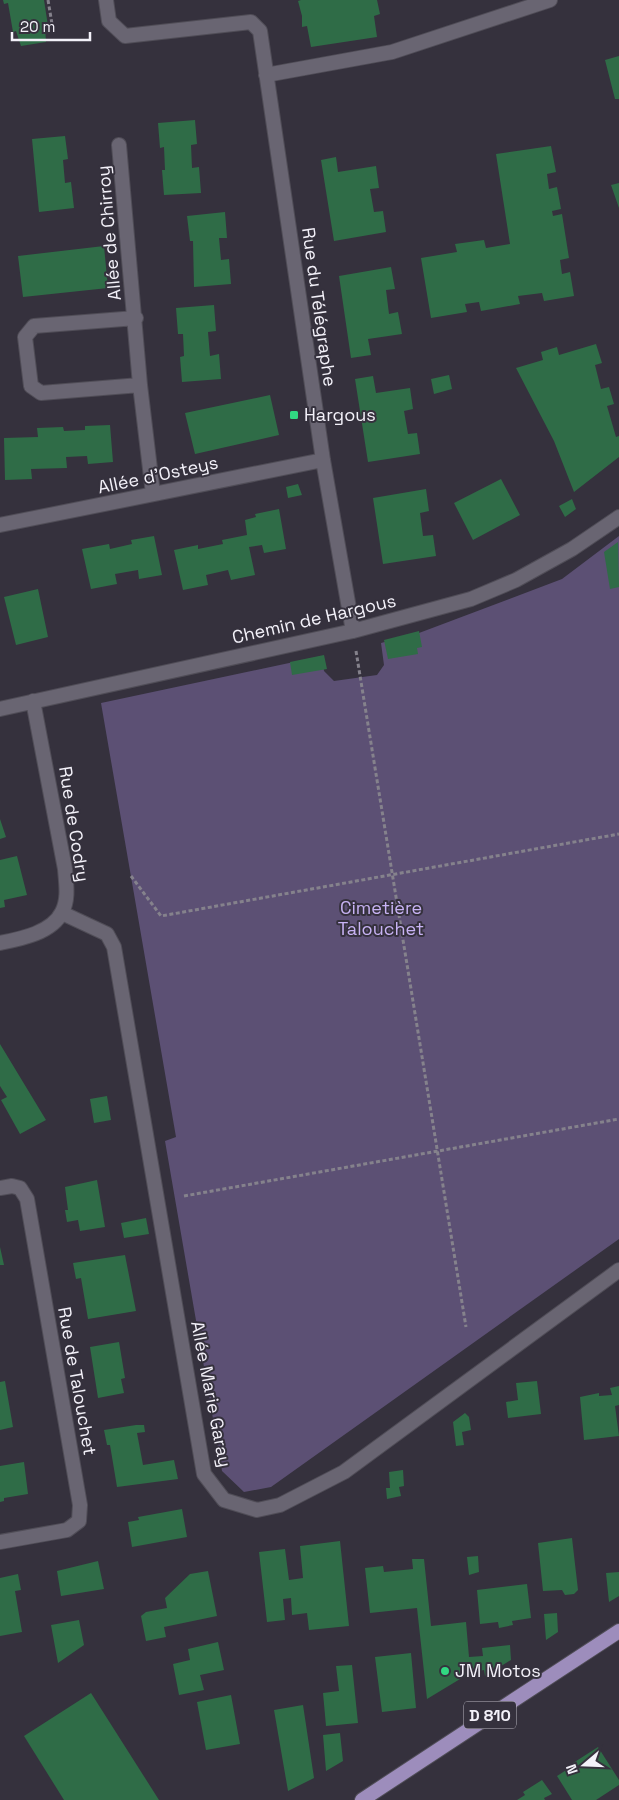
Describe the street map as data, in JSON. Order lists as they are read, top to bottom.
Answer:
{
  "streets": {
    "main road": ["D 810"],
    "street": [
      "Allée de Chirroy",
      "Rue du Télégraphe",
      "Allée d'Osteys",
      "Chemin de Hargous",
      "Rue de Codry",
      "Rue de Talouchet",
      "Allée Marie Garay"
    ]
  },
  "crossings": [
    ["Allée de Chirroy", "Allée d'Osteys"],
    ["Rue du Télégraphe", "Allée d'Osteys"],
    ["Rue du Télégraphe", "Chemin de Hargous"],
    ["Chemin de Hargous", "Rue de Codry"],
    ["Rue de Codry", "Allée Marie Garay"]
  ],
  "parks": ["Cimetière Talouchet"],
  "places": {
    "transit": ["Hargous"],
    "other": ["JM Motos"]
  },
  "scale_bar": "20 m",
  "north": "left"
}
